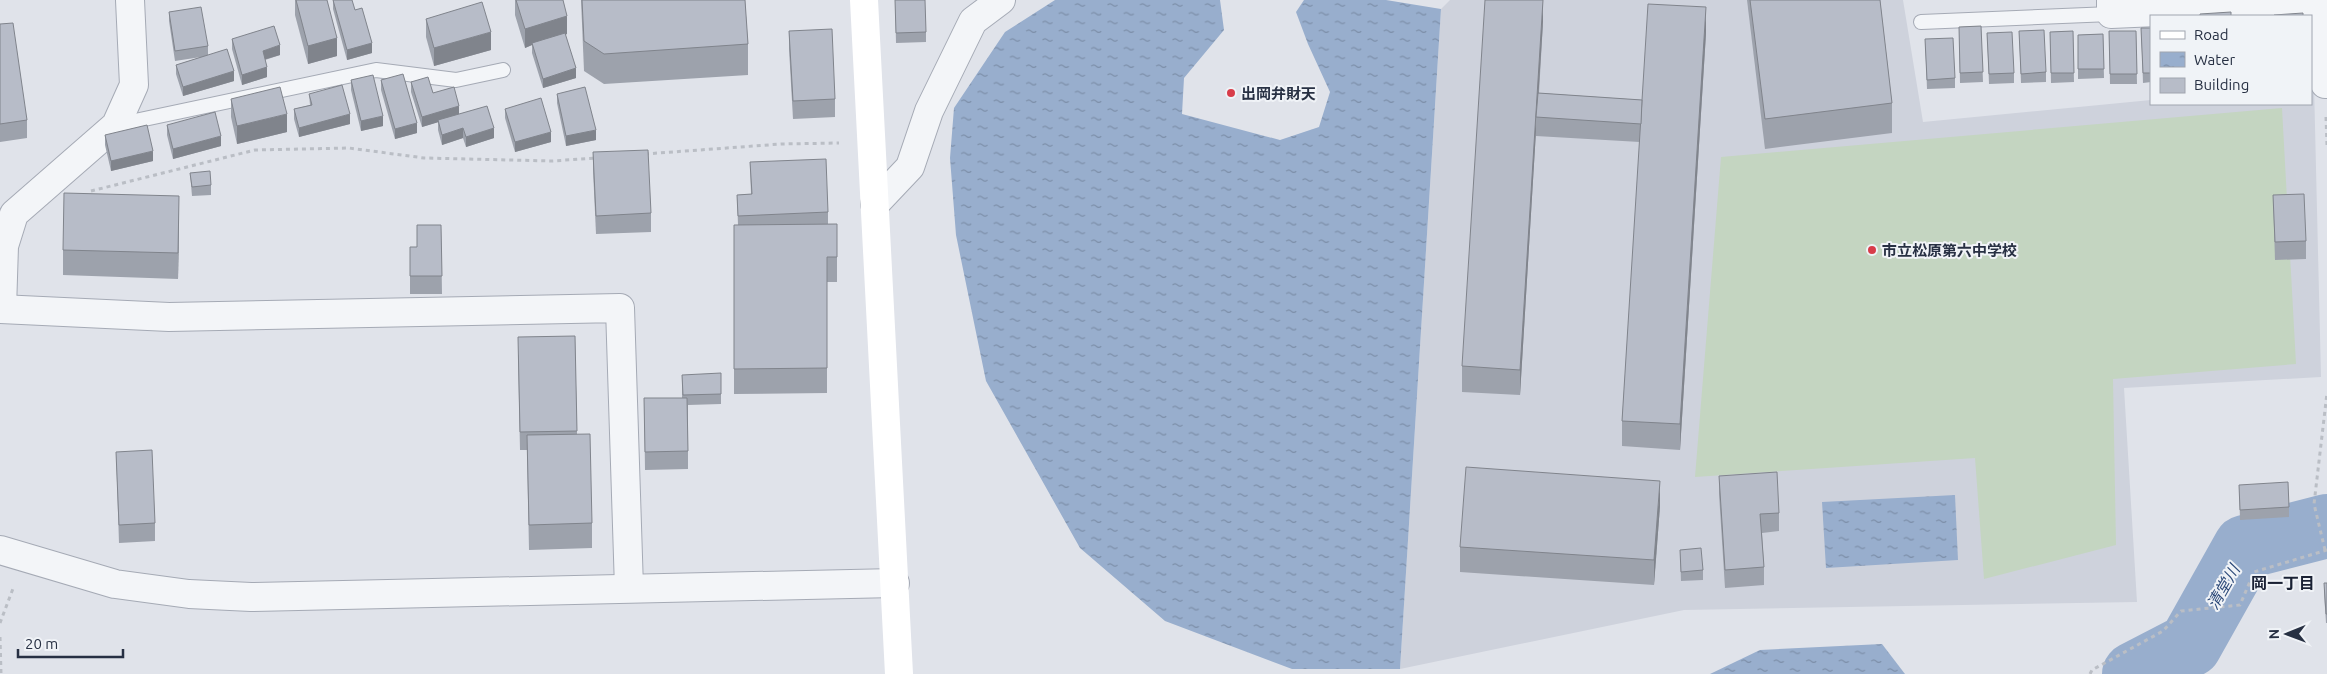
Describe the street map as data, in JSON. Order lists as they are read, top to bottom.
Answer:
{
  "districts": ["岡一丁目"],
  "water": ["清堂川"],
  "places": ["出岡弁財天", "市立松原第六中学校"],
  "legend": ["Road", "Water", "Building"],
  "scale_bar": "20 m",
  "north": "left"
}
